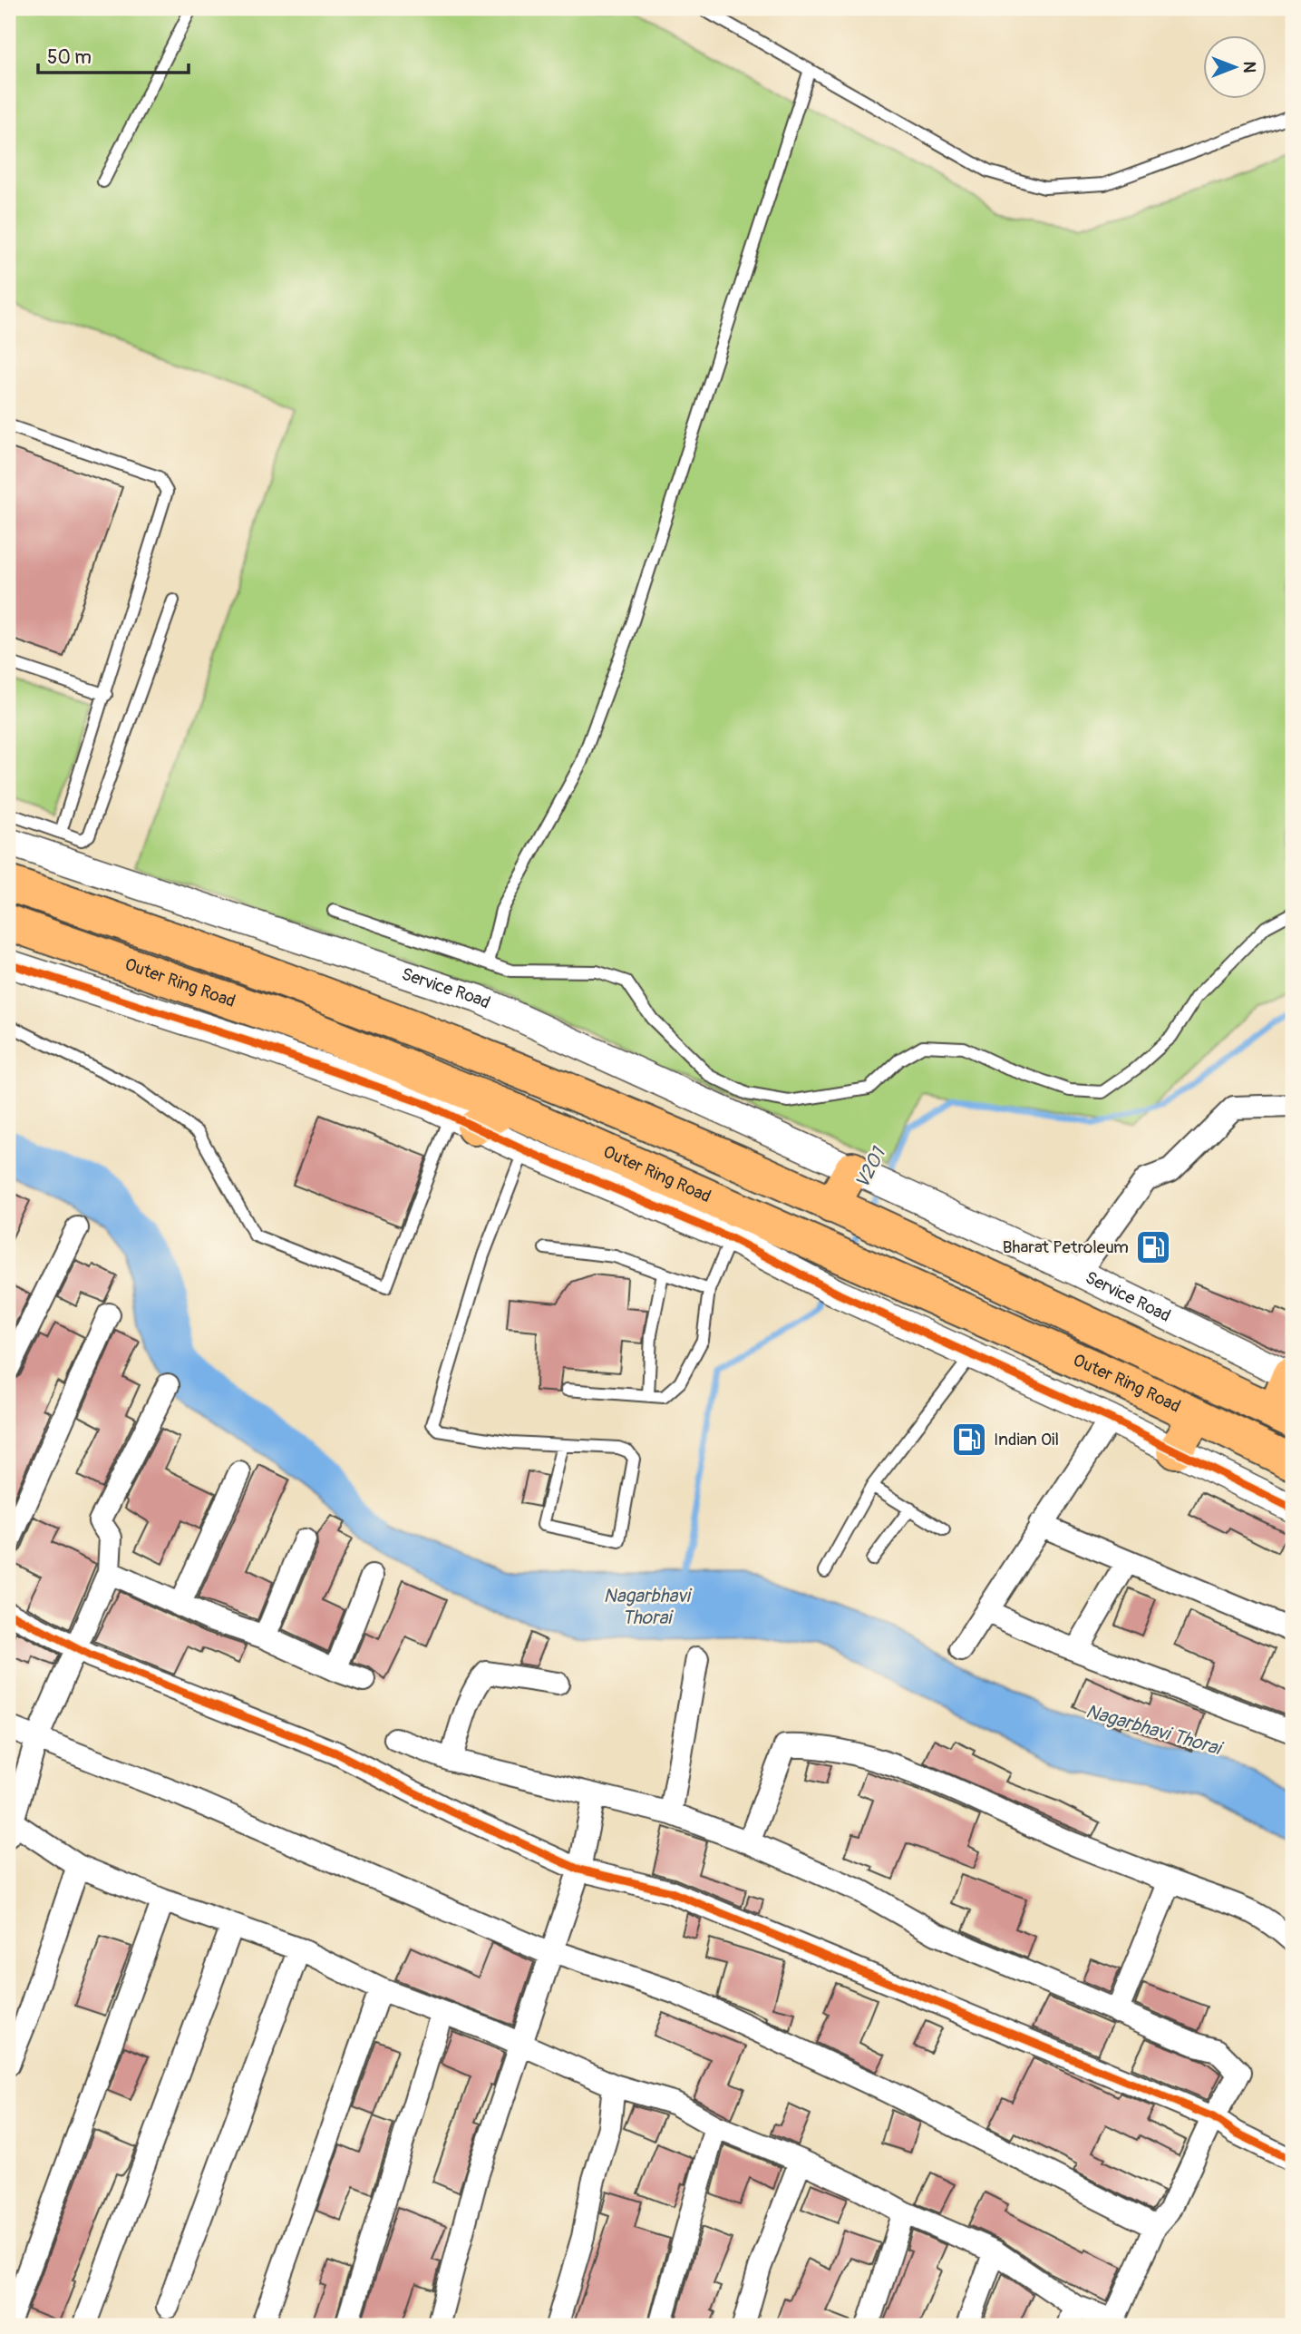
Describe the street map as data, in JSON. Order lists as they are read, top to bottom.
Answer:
{
  "streets": {
    "highway": ["Outer Ring Road"],
    "street": ["Service Road"]
  },
  "water": ["V201", "Nagarbhavi Thorai"],
  "places": {
    "fuel station": ["Bharat Petroleum", "Indian Oil"]
  },
  "scale_bar": "50 m",
  "north": "right"
}
